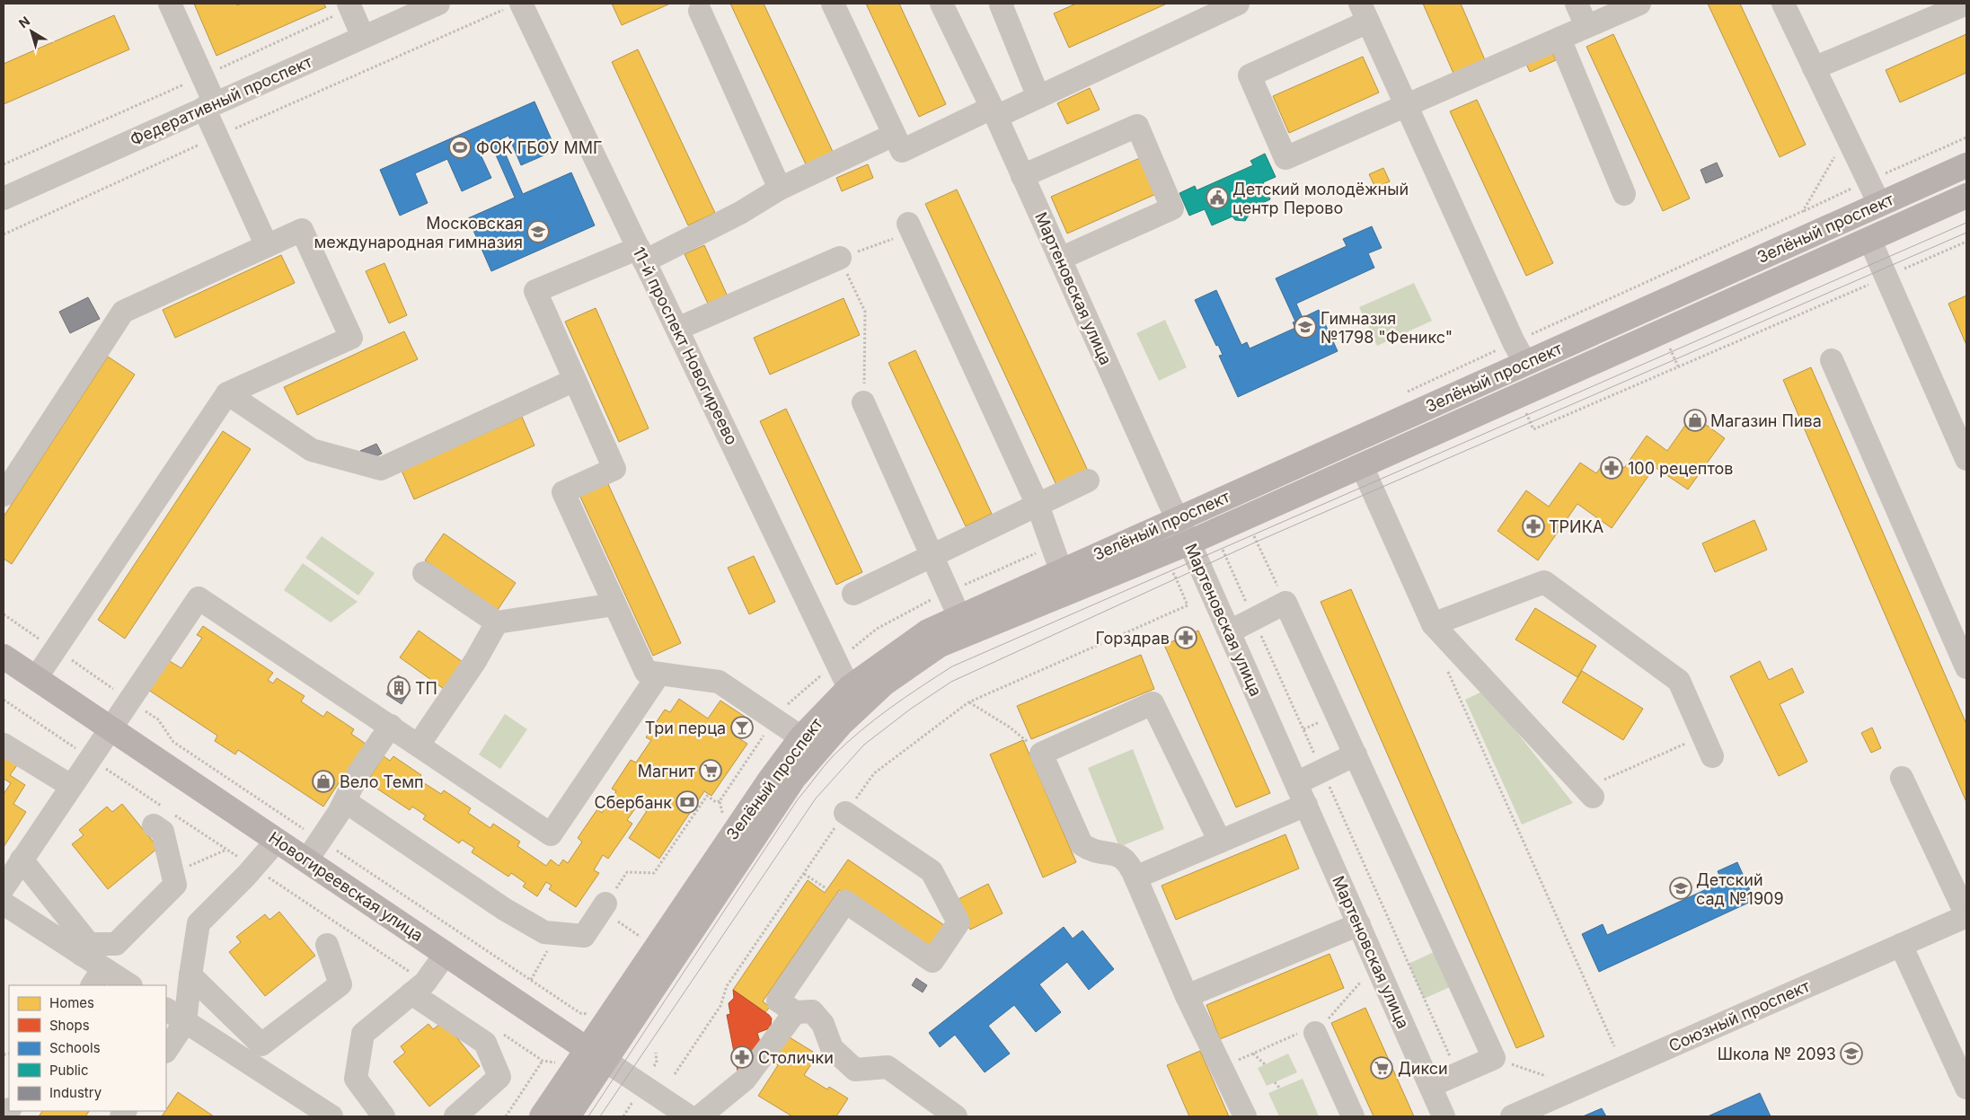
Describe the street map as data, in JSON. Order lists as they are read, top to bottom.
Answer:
{
  "streets": {
    "main road": ["Зелёный проспект", "Новогиреевская улица"],
    "street": [
      "Федеративный проспект",
      "Мартеновская улица",
      "11-й проспект Новогиреево",
      "Союзный проспект"
    ]
  },
  "crossings": [
    ["Зелёный проспект", "Мартеновская улица"],
    ["Зелёный проспект", "11-й проспект Новогиреево"],
    ["Зелёный проспект", "Новогиреевская улица"]
  ],
  "places": {
    "sports": ["ФОК ГБОУ ММГ"],
    "public building": ["Детский молодёжный центр Перово"],
    "school or university": [
      "Московская международная гимназия",
      "Гимназия №1798 \"Феникс\"",
      "Детский сад №1909",
      "Школа № 2093"
    ],
    "shop": ["Магазин Пива", "Вело Темп"],
    "pharmacy": [
      "100 рецептов",
      "ТРИКА",
      "Горздрав",
      "Столички"
    ],
    "building": ["ТП"],
    "bar": ["Три перца"],
    "supermarket": ["Магнит", "Дикси"],
    "bank": ["Сбербанк"]
  },
  "legend": [
    "Homes",
    "Shops",
    "Schools",
    "Public",
    "Industry"
  ],
  "north": "top left"
}
